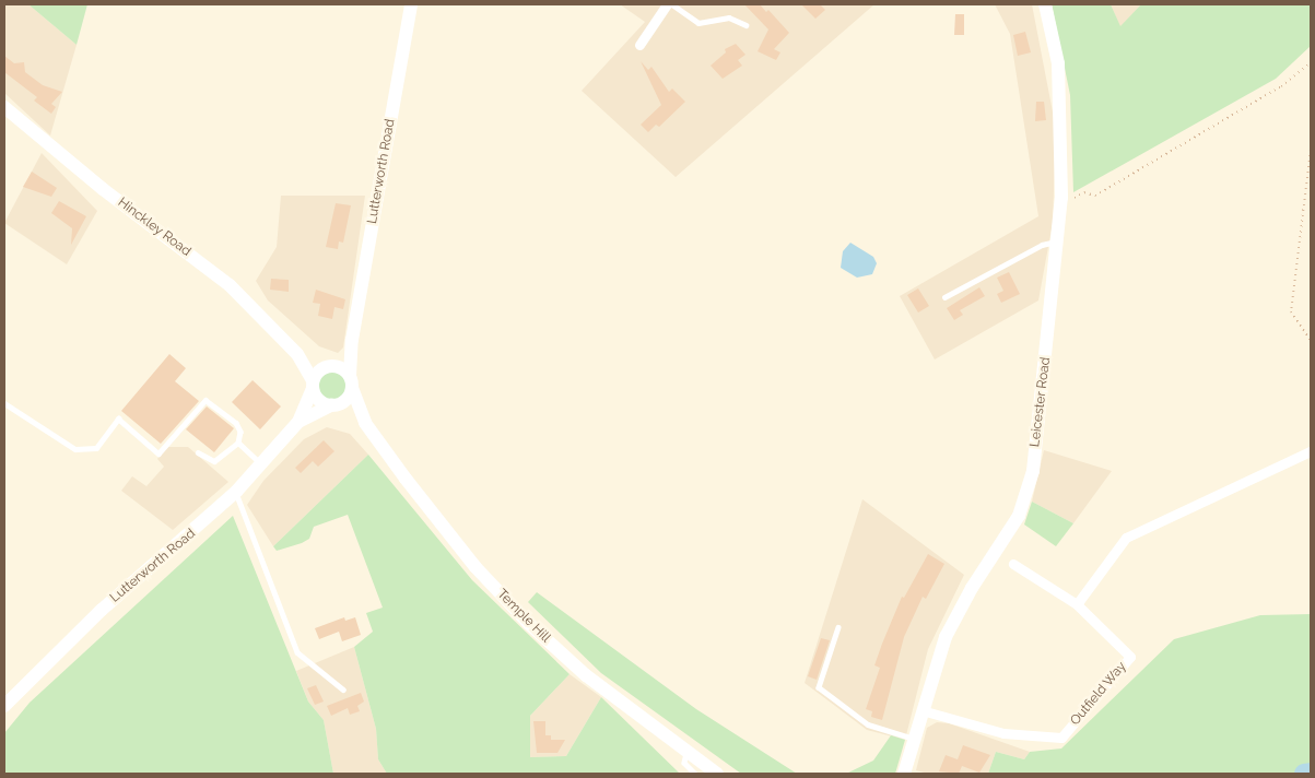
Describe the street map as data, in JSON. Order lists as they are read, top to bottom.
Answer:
{
  "streets": {
    "main road": [
      "Lutterworth Road",
      "Hinckley Road",
      "Leicester Road",
      "Temple Hill"
    ],
    "street": ["Outfield Way"]
  },
  "crossings": [
    ["Lutterworth Road", "Hinckley Road"],
    ["Lutterworth Road", "Temple Hill"],
    ["Hinckley Road", "Temple Hill"],
    ["Leicester Road", "Outfield Way"]
  ]
}
